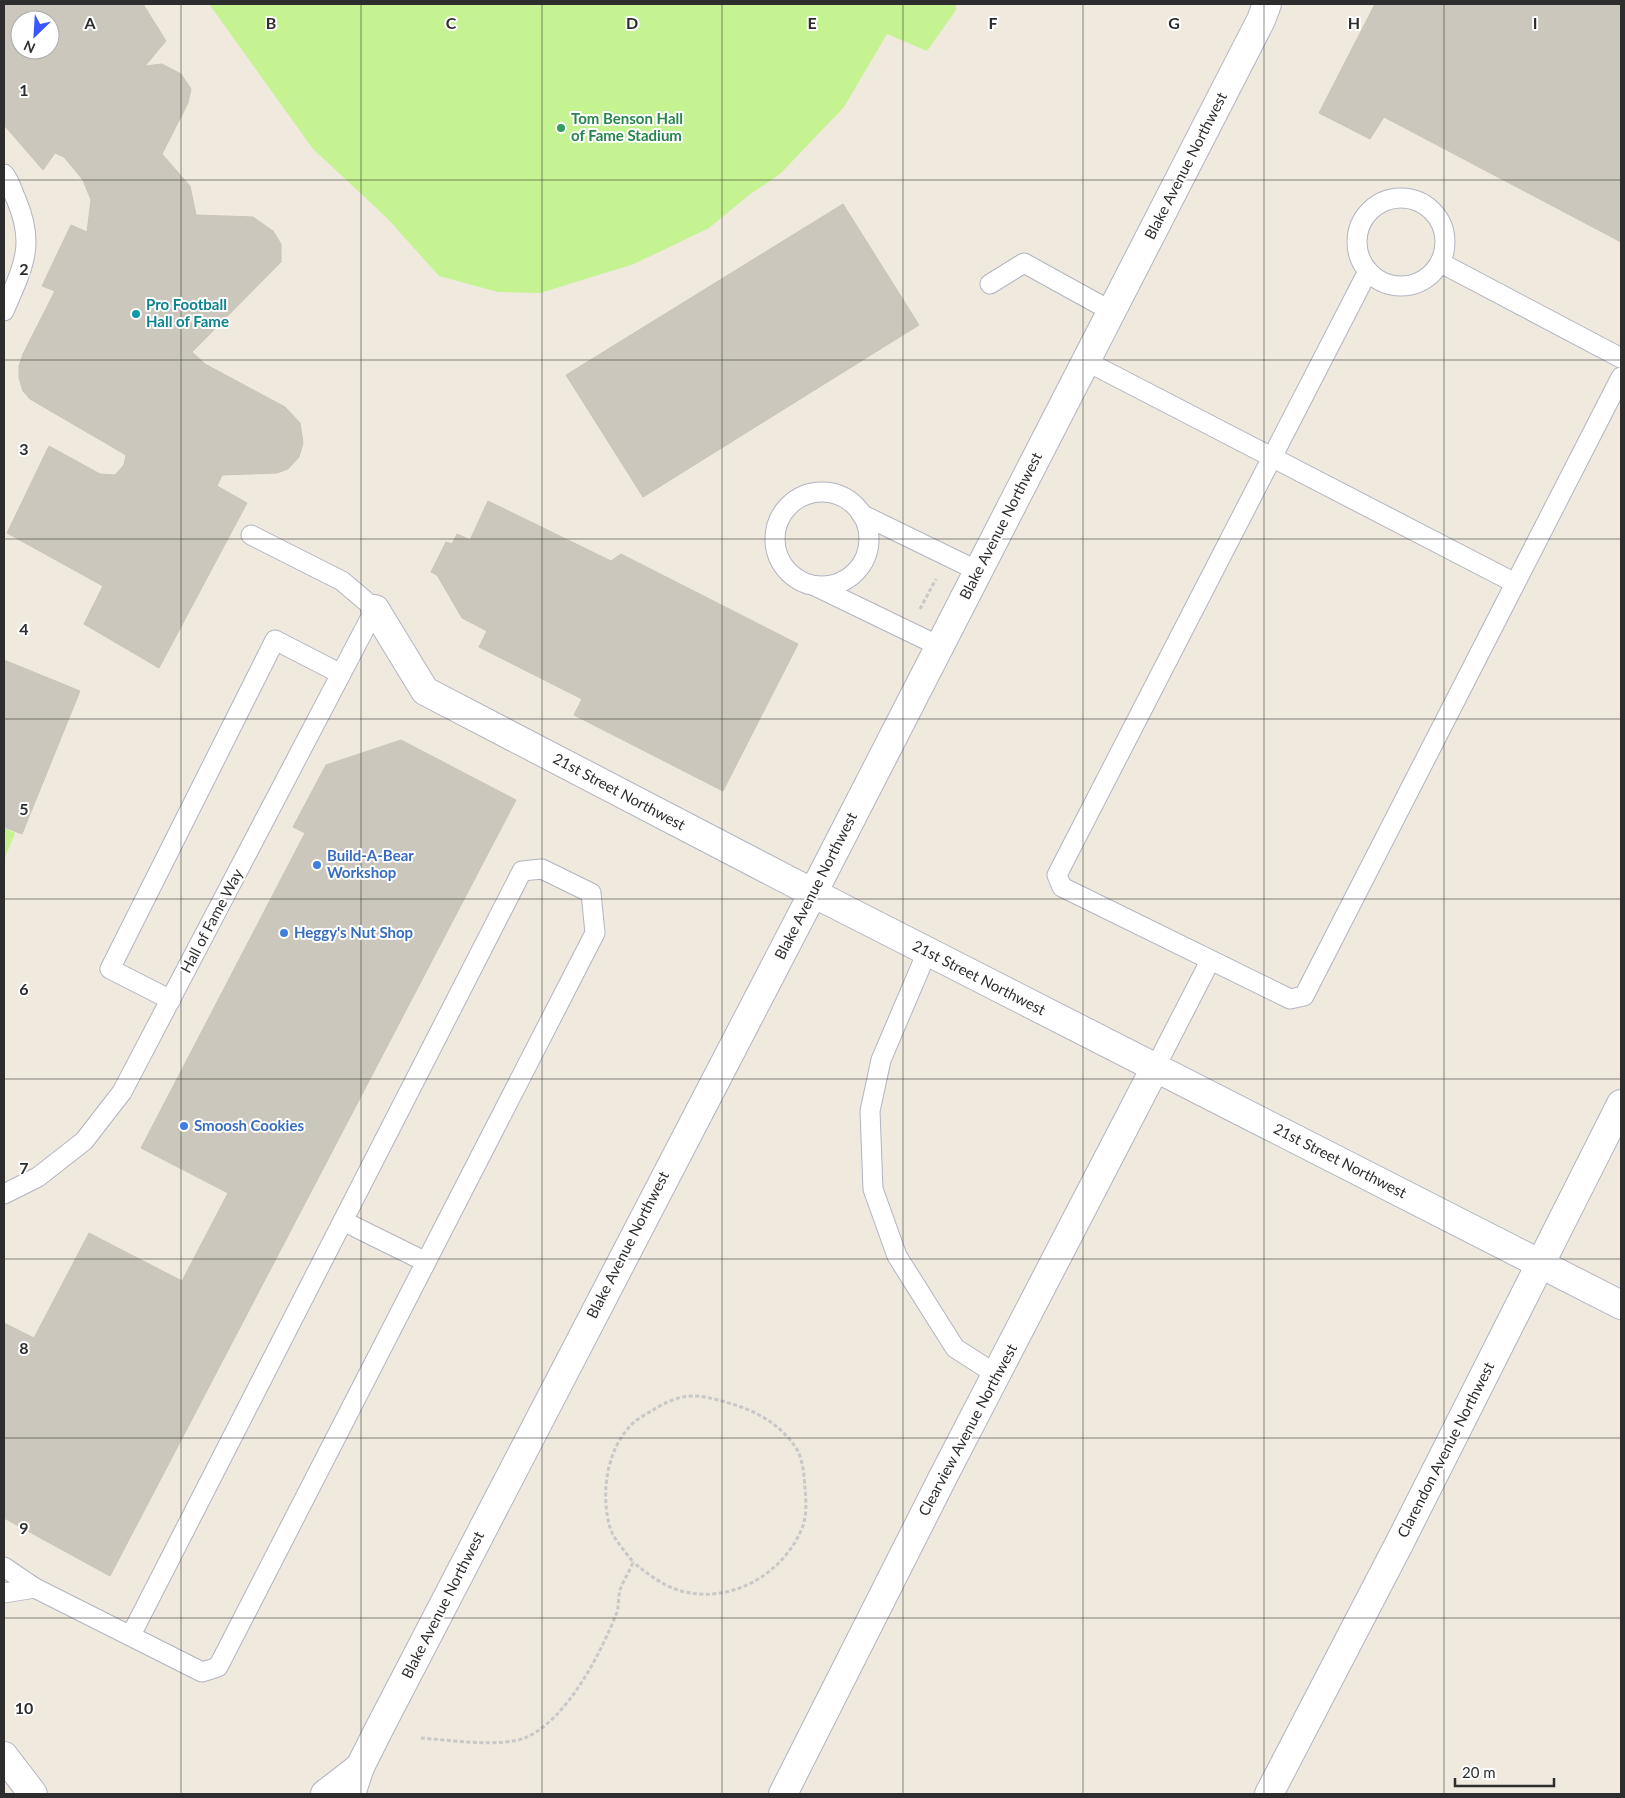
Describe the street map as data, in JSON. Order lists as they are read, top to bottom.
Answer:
{
  "streets": {
    "street": [
      "Blake Avenue Northwest",
      "21st Street Northwest",
      "Clearview Avenue Northwest",
      "Clarendon Avenue Northwest"
    ],
    "lane": ["Hall of Fame Way"]
  },
  "crossings": [
    ["Blake Avenue Northwest", "21st Street Northwest"],
    ["21st Street Northwest", "Hall of Fame Way"],
    ["21st Street Northwest", "Clearview Avenue Northwest"],
    ["21st Street Northwest", "Clarendon Avenue Northwest"]
  ],
  "places": [
    "Tom Benson Hall of Fame Stadium",
    "Pro Football Hall of Fame",
    "Build-A-Bear Workshop",
    "Heggy's Nut Shop",
    "Smoosh Cookies"
  ],
  "scale_bar": "20 m",
  "north": "bottom left",
  "grid": {
    "columns": [
      "A",
      "B",
      "C",
      "D",
      "E",
      "F",
      "G",
      "H",
      "I"
    ],
    "rows": [
      "1",
      "2",
      "3",
      "4",
      "5",
      "6",
      "7",
      "8",
      "9",
      "10"
    ]
  }
}
